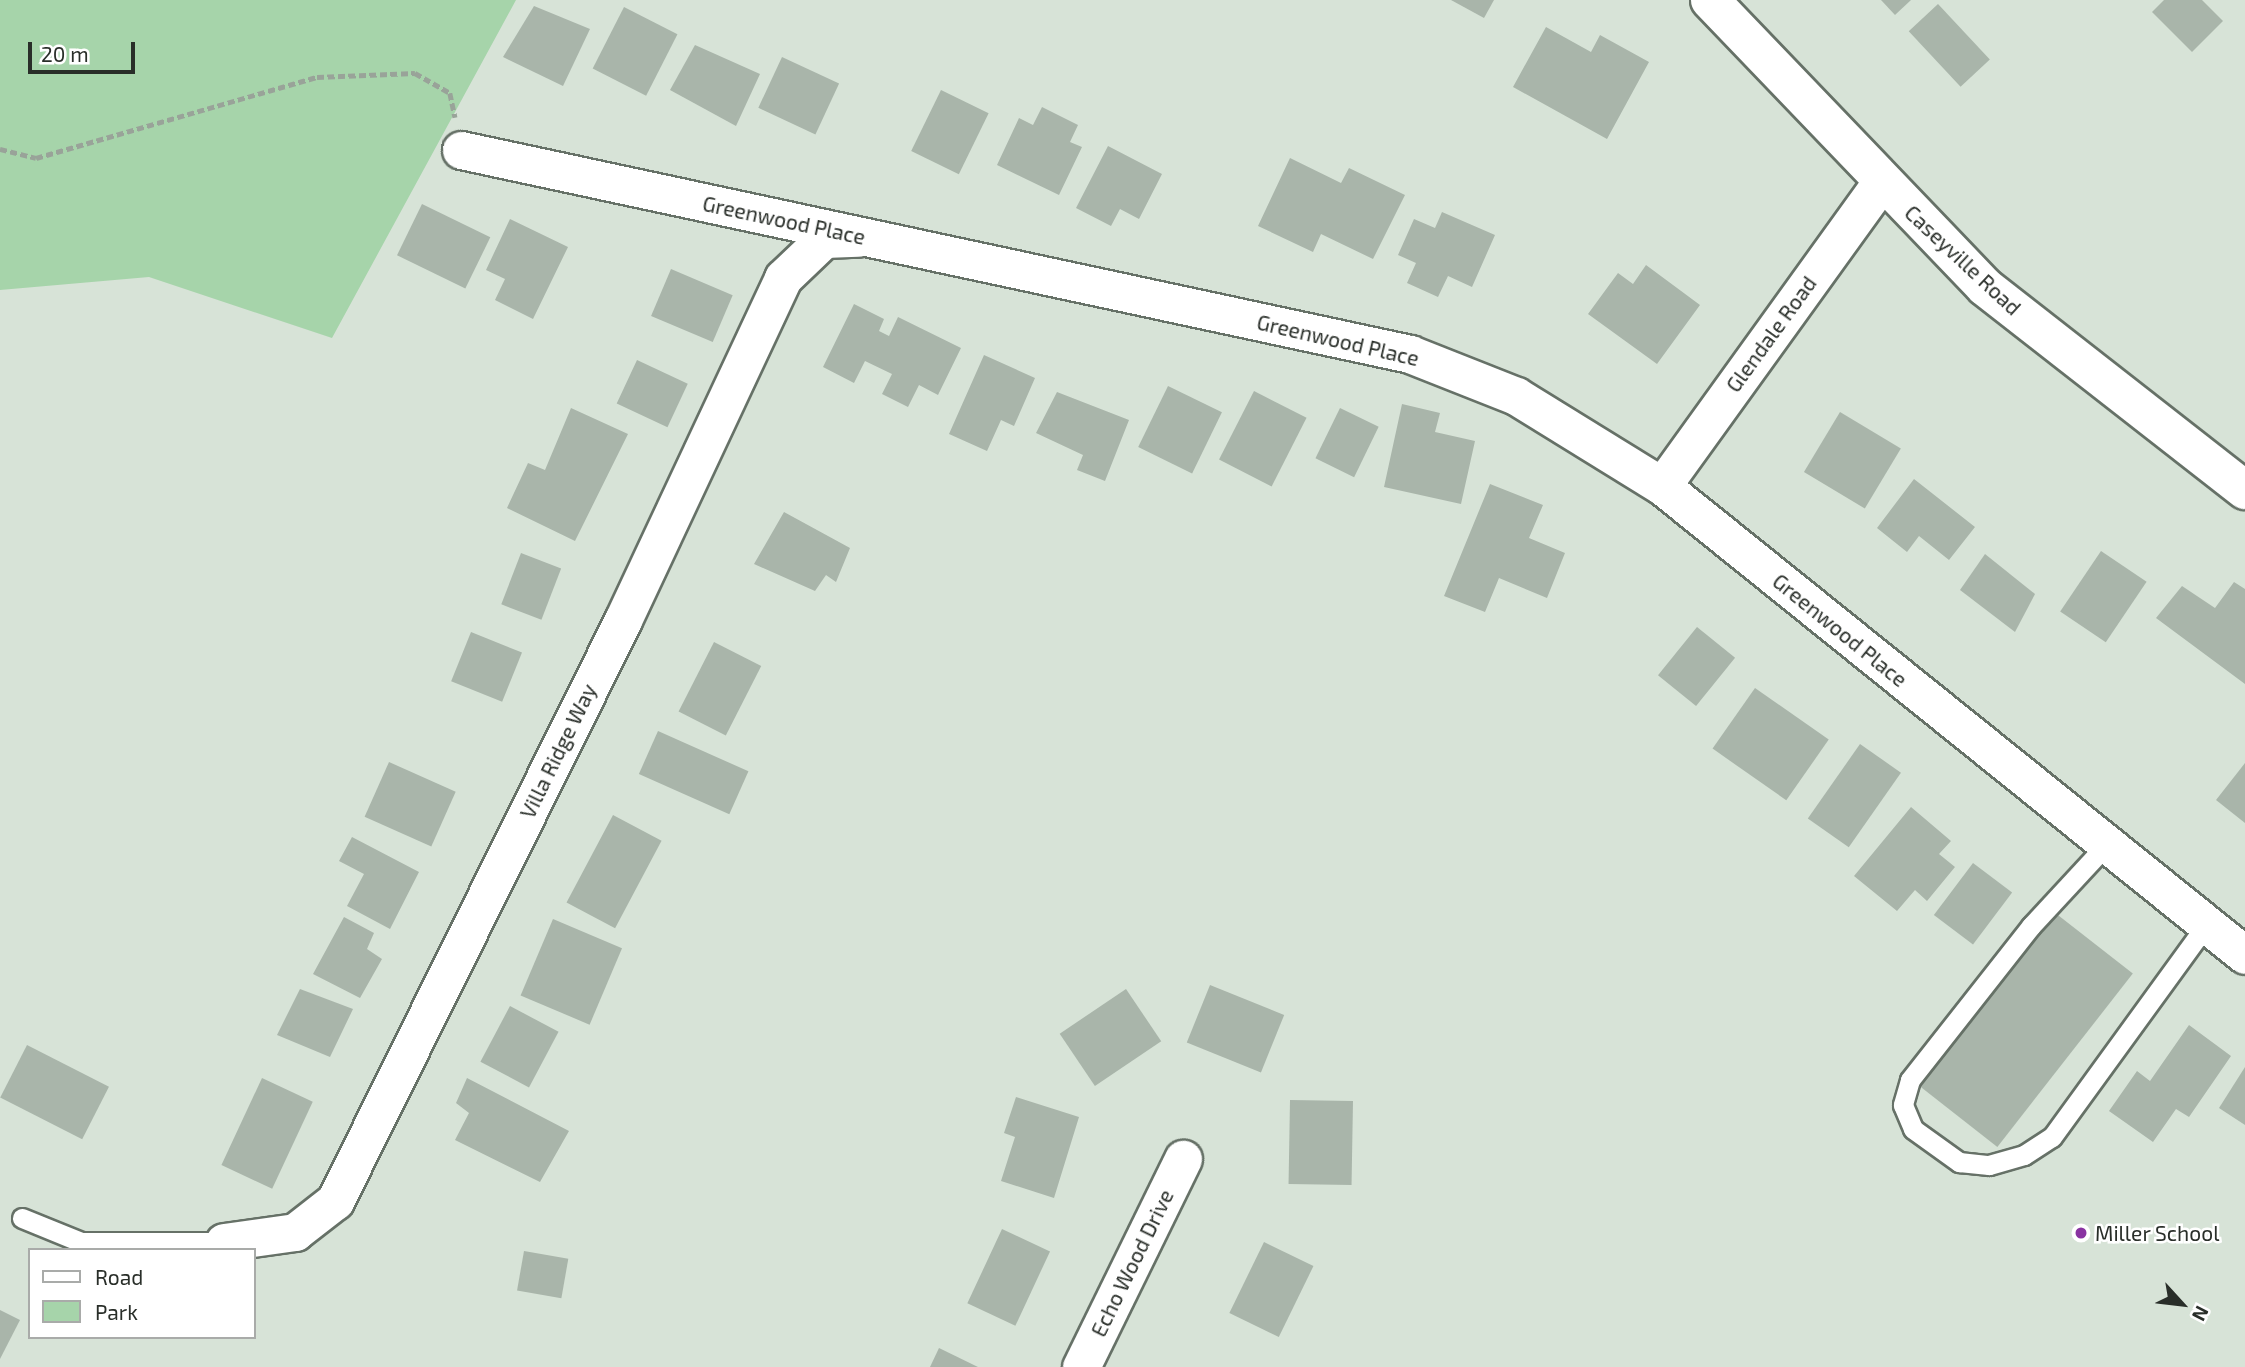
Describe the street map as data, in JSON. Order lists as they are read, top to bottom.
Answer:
{
  "streets": {
    "street": [
      "Greenwood Place",
      "Caseyville Road",
      "Glendale Road",
      "Villa Ridge Way",
      "Echo Wood Drive"
    ]
  },
  "crossings": [
    ["Greenwood Place", "Glendale Road"],
    ["Greenwood Place", "Villa Ridge Way"],
    ["Caseyville Road", "Glendale Road"]
  ],
  "places": ["Miller School"],
  "legend": ["Road", "Park"],
  "scale_bar": "20 m",
  "north": "bottom right"
}
